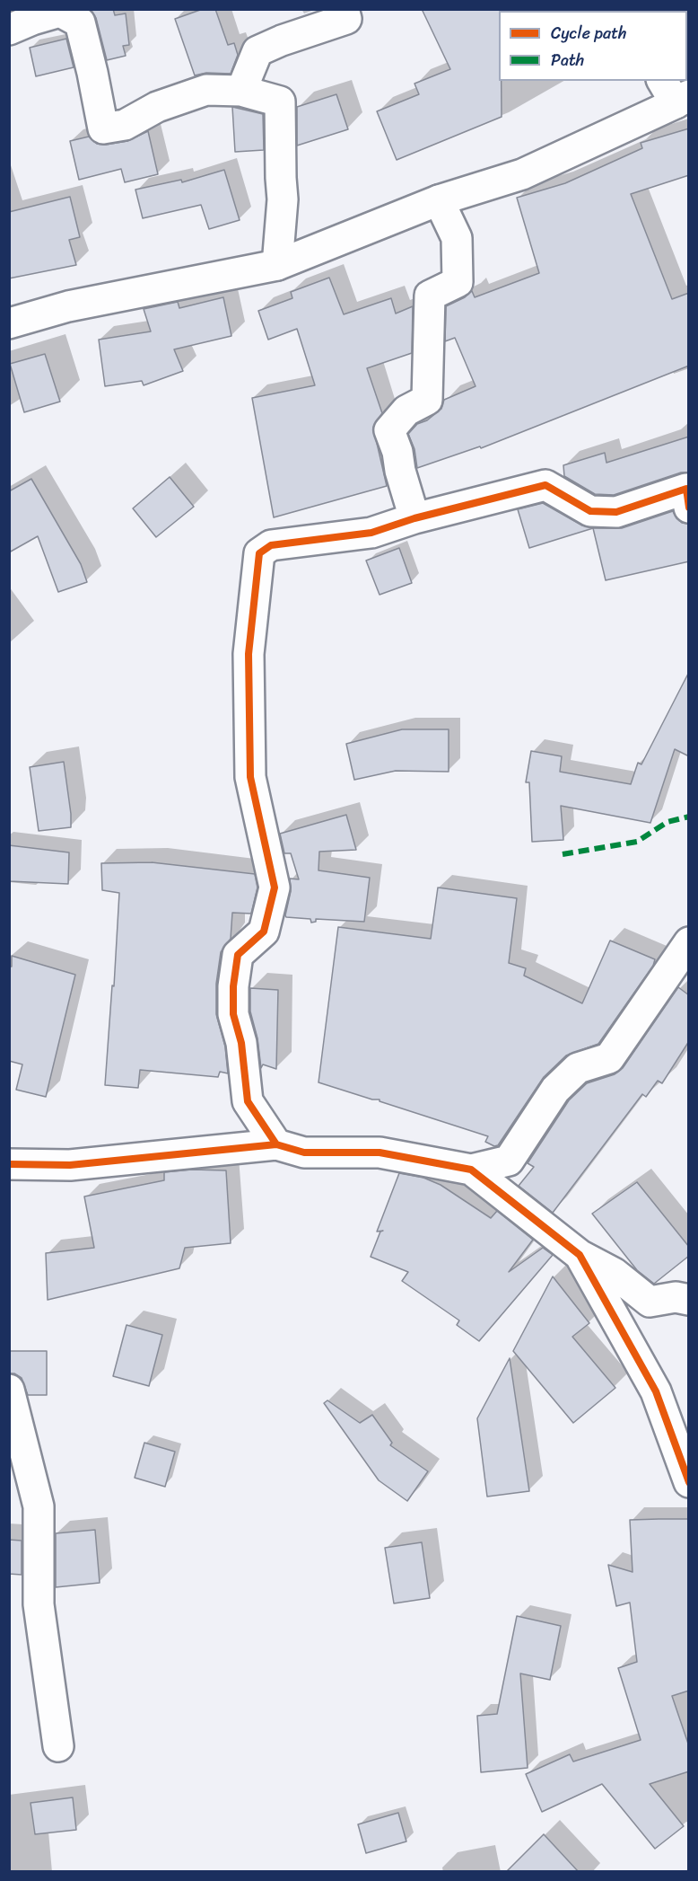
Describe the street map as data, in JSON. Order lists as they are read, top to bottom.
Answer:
{
  "legend": ["Cycle path", "Path"]
}
